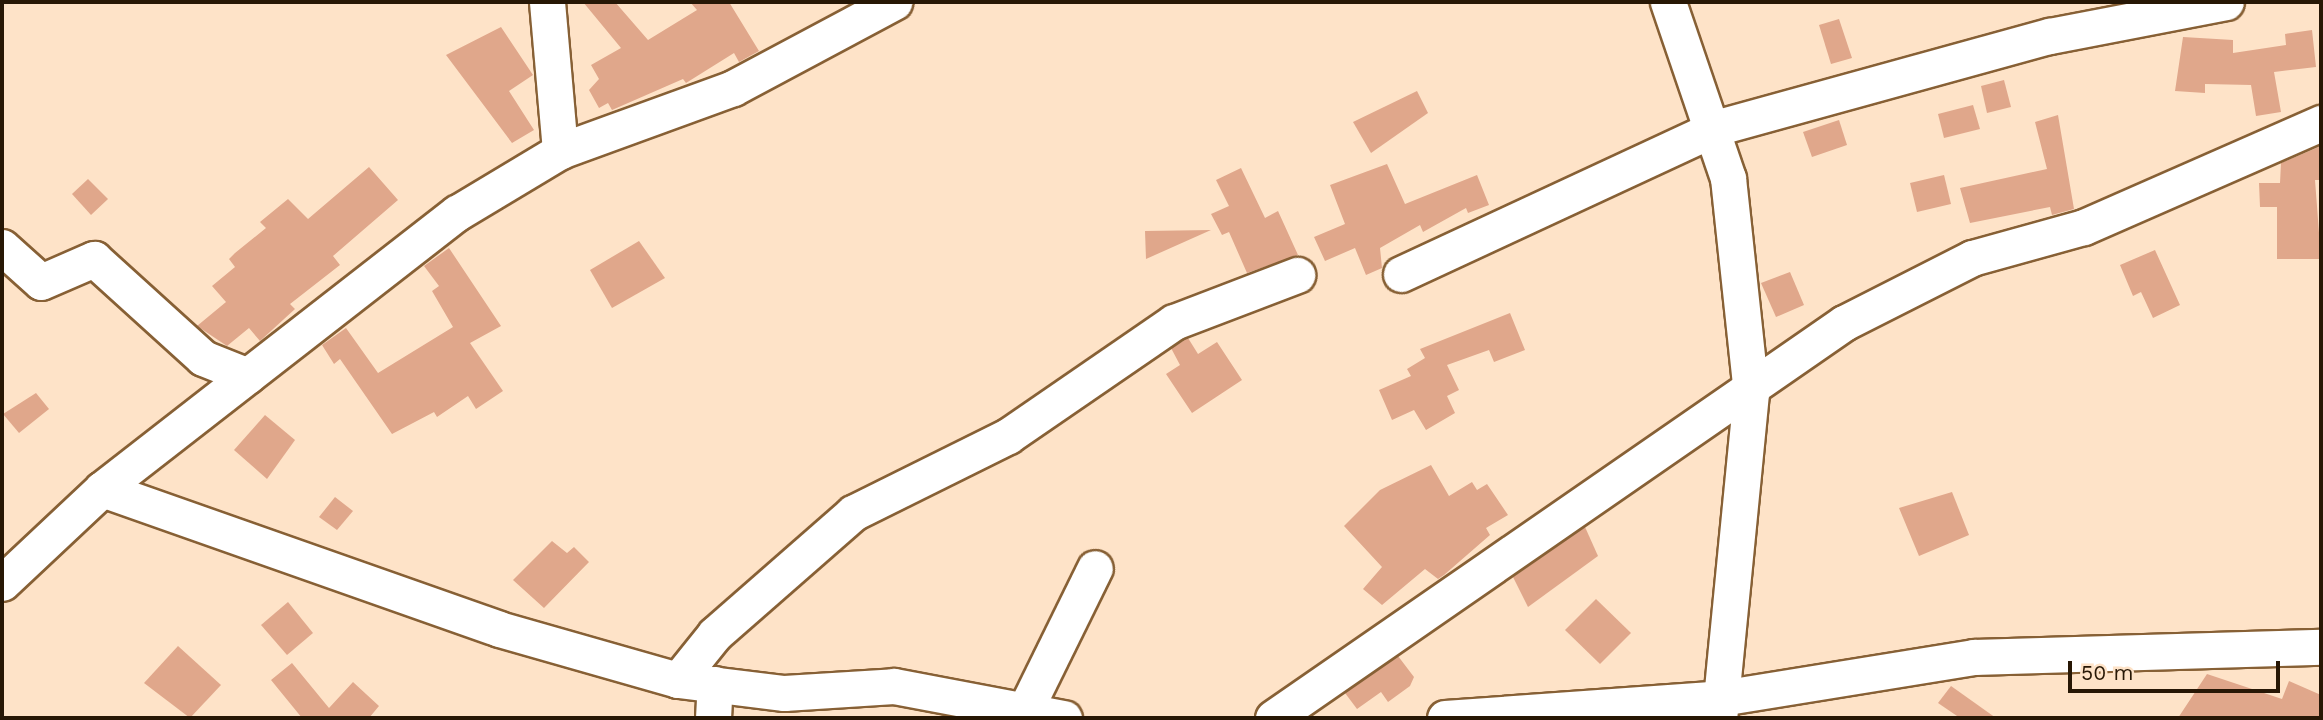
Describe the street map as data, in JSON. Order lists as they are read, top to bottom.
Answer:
{
  "scale_bar": "50 m"
}
